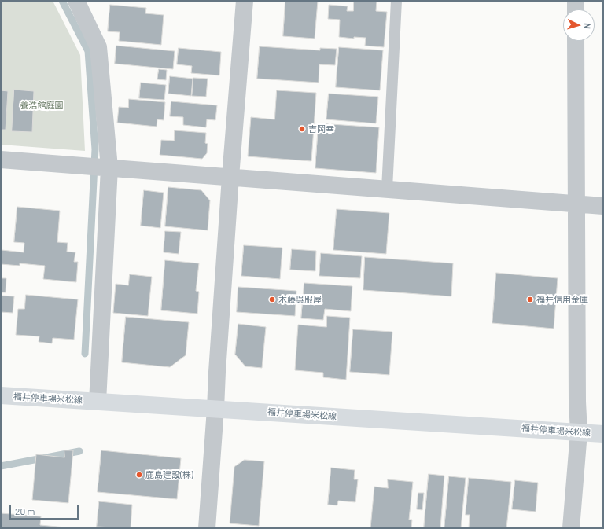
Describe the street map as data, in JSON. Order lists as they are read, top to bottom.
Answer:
{
  "streets": {
    "main road": ["福井停車場米松線"]
  },
  "parks": ["養浩館庭園"],
  "places": [
    "吉岡幸",
    "木藤呉服屋",
    "福井信用金庫",
    "鹿島建設(株)"
  ],
  "scale_bar": "20 m",
  "north": "right"
}
